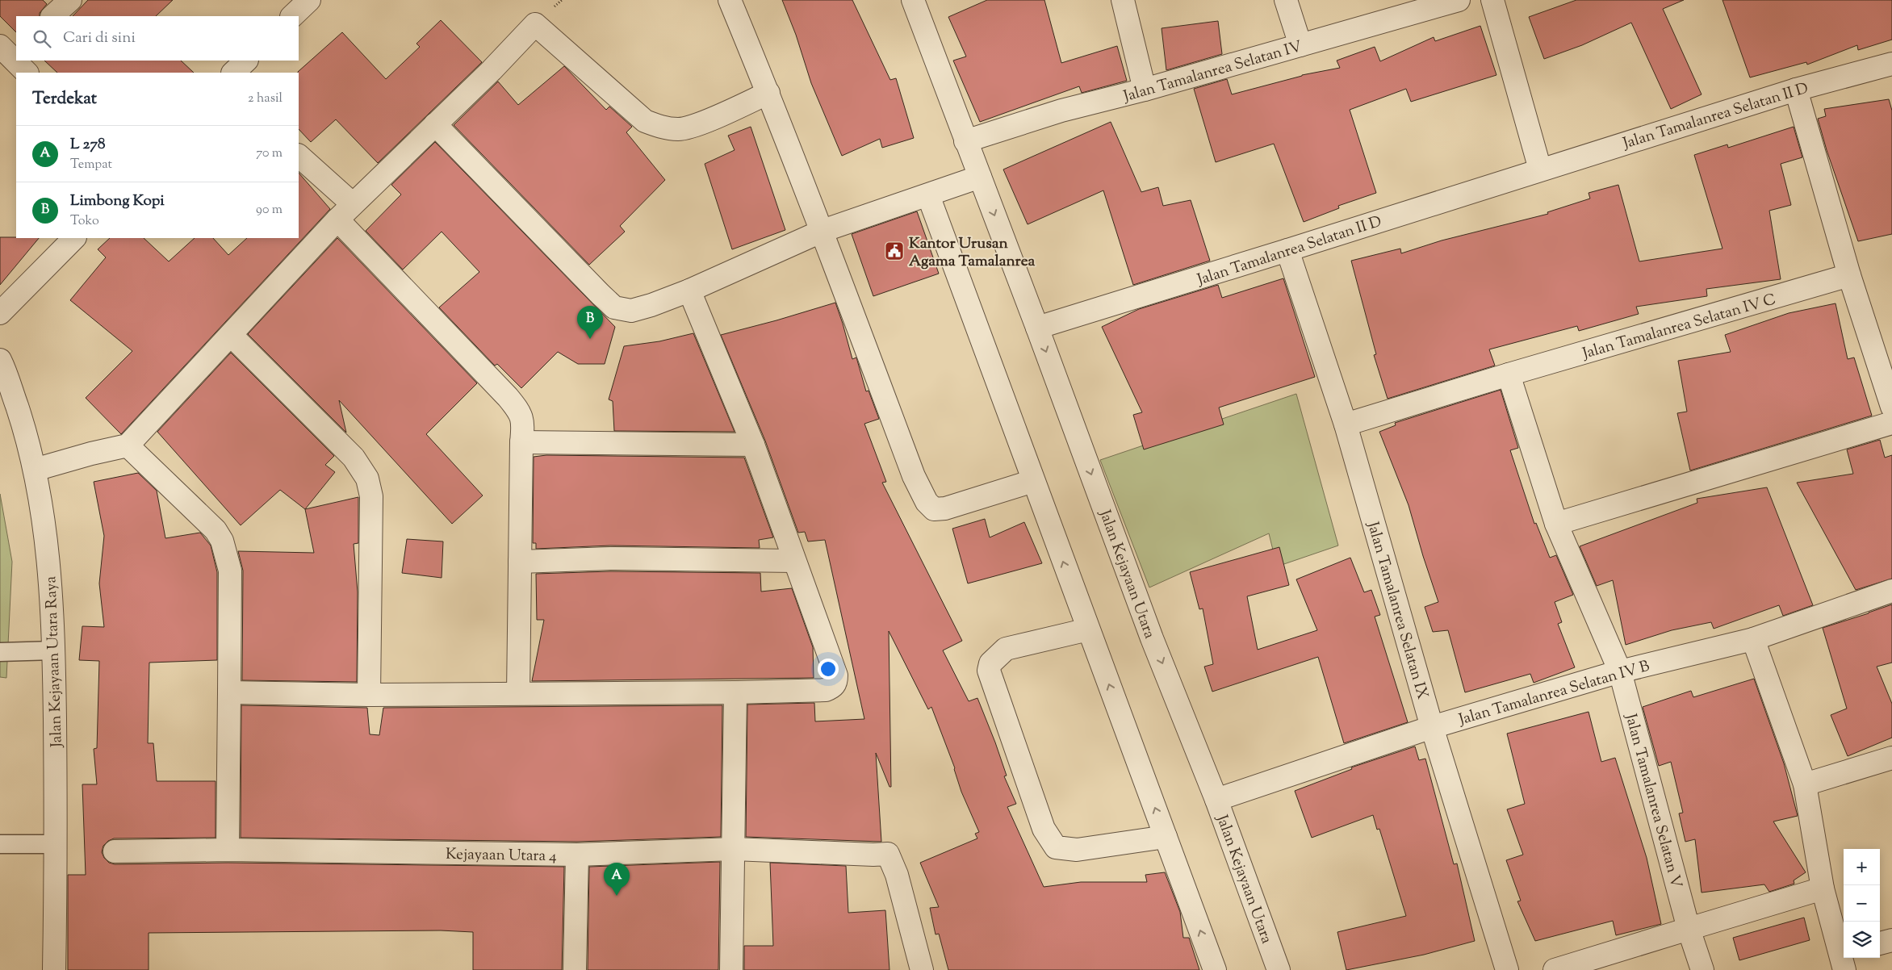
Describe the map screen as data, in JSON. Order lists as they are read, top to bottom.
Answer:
{
  "streets": {
    "street": [
      "Jalan Tamalanrea Selatan IV",
      "Jalan Tamalanrea Selatan II D",
      "Jalan Tamalanrea Selatan IV C",
      "Jalan Kejayaan Utara",
      "Jalan Tamalanrea Selatan IX",
      "Jalan Kejayaan Utara Raya",
      "Jalan Tamalanrea Selatan IV B",
      "Jalan Tamalanrea Selatan V",
      "Kejayaan Utara 4"
    ]
  },
  "crossings": [
    ["Jalan Tamalanrea Selatan IV", "Jalan Kejayaan Utara"],
    ["Jalan Tamalanrea Selatan II D", "Jalan Kejayaan Utara"],
    ["Jalan Tamalanrea Selatan II D", "Jalan Tamalanrea Selatan IX"],
    ["Jalan Tamalanrea Selatan IV C", "Jalan Tamalanrea Selatan IX"],
    ["Jalan Kejayaan Utara", "Jalan Tamalanrea Selatan IV B"],
    ["Jalan Tamalanrea Selatan IX", "Jalan Tamalanrea Selatan IV B"],
    ["Jalan Tamalanrea Selatan IV B", "Jalan Tamalanrea Selatan V"]
  ],
  "places": {
    "public building": ["Kantor Urusan Agama Tamalanrea"]
  },
  "page": {
    "search": "Cari di sini",
    "heading": ["Terdekat", "2 hasil"],
    "list": [
      {
        "mark": "A",
        "name": "L 278",
        "note": "Tempat",
        "value": "70 m"
      },
      {
        "mark": "B",
        "name": "Limbong Kopi",
        "note": "Toko",
        "value": "90 m"
      }
    ],
    "pins": ["B", "A"],
    "map_buttons": ["+", "−"]
  }
}
